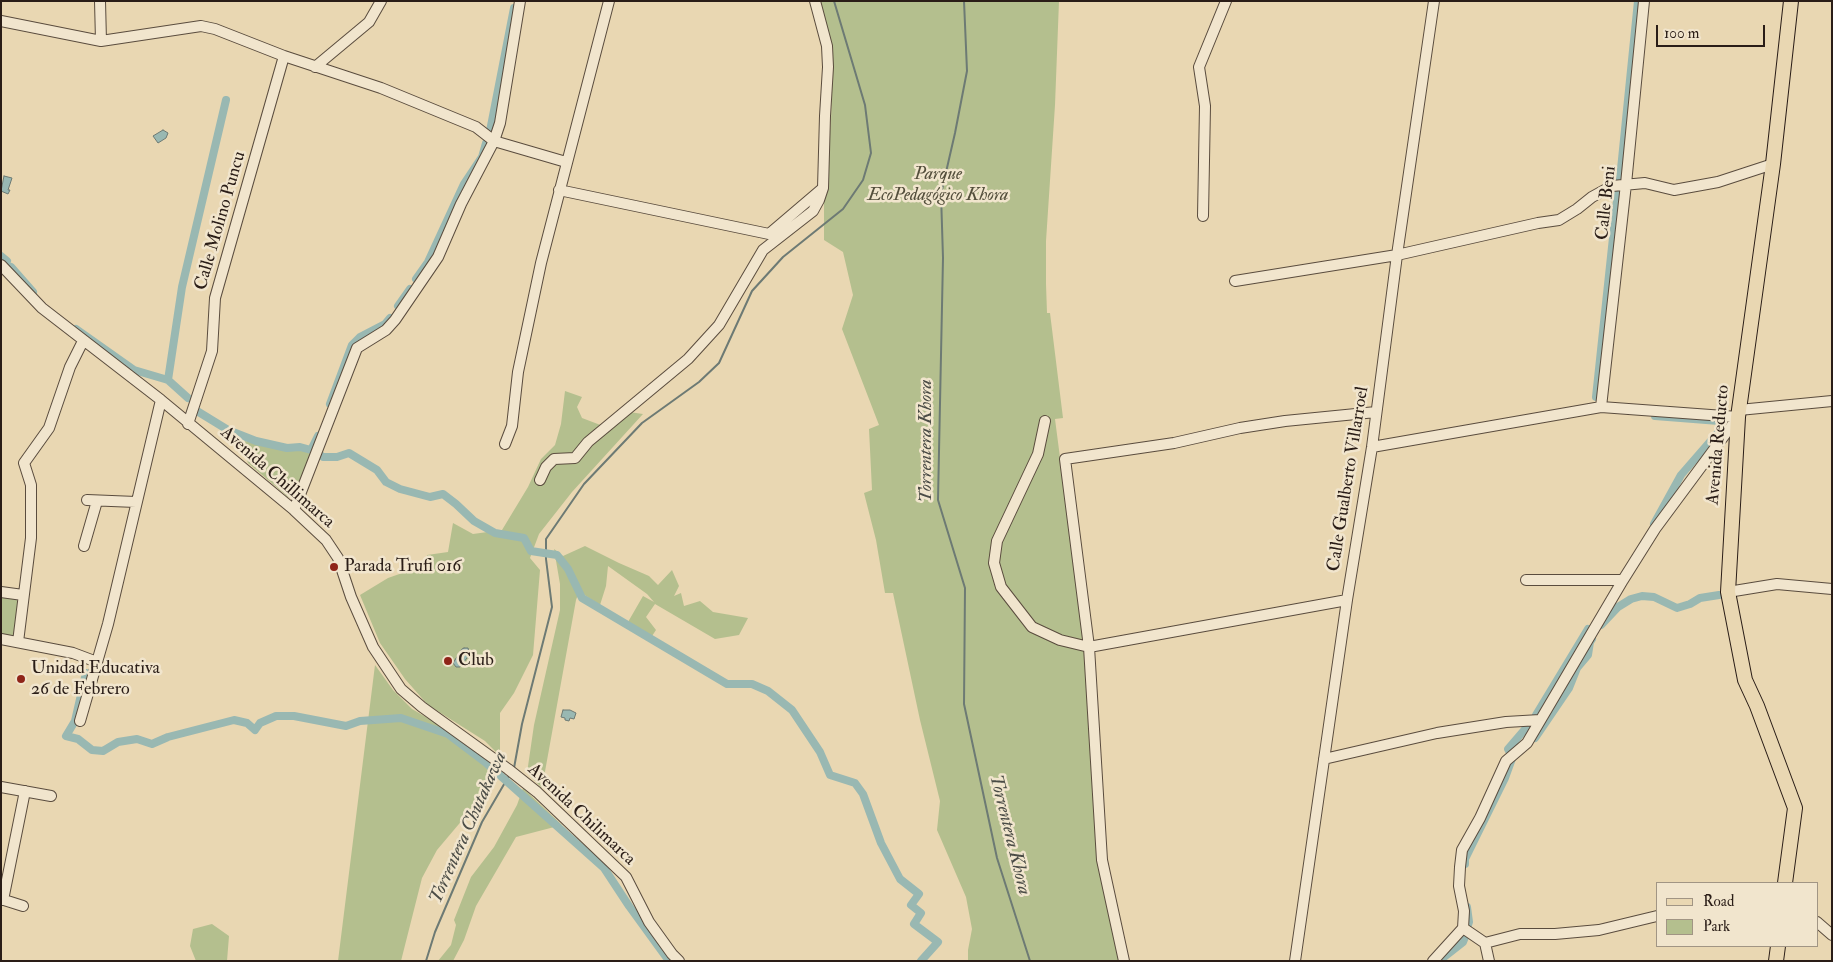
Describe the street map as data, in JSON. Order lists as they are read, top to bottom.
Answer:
{
  "streets": {
    "main road": ["Avenida Reducto"],
    "street": [
      "Calle Beni",
      "Calle Molino Puncu",
      "Avenida Chillimarca",
      "Calle Gualberto Villarroel",
      "Avenida Chilimarca"
    ]
  },
  "crossings": [
    ["Calle Molino Puncu", "Avenida Chillimarca"],
    ["Avenida Chillimarca", "Avenida Chilimarca"]
  ],
  "water": ["Torrentera Khora", "Torrentera Chutakawa"],
  "parks": ["Parque EcoPedagógico Khora"],
  "places": ["Parada Trufi 016", "Club", "Unidad Educativa 26 de Febrero"],
  "legend": ["Road", "Park"],
  "scale_bar": "100 m"
}
